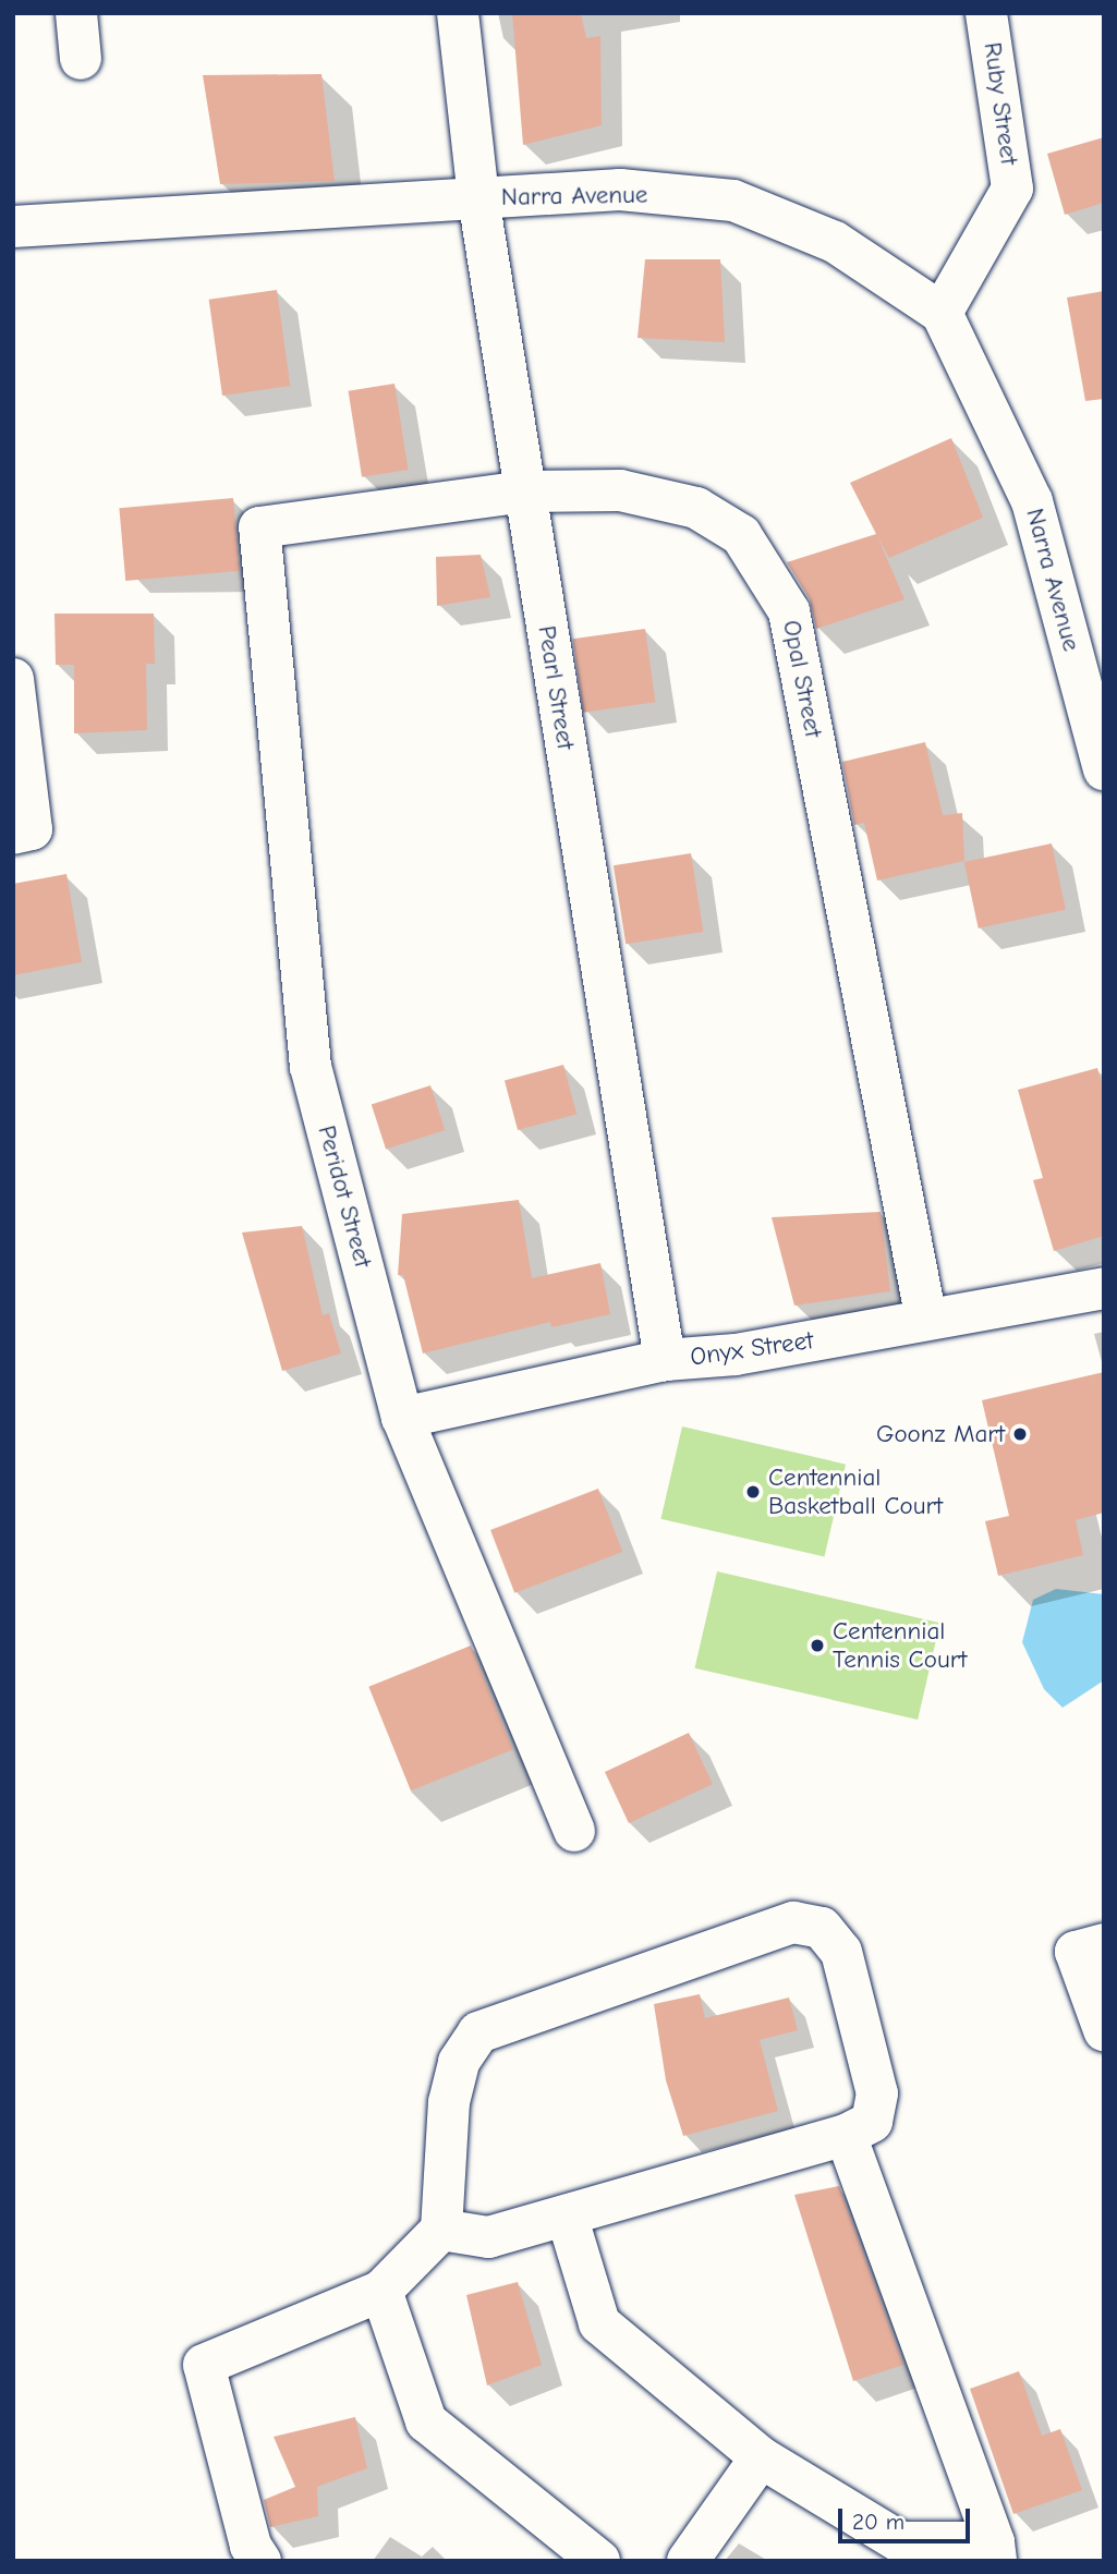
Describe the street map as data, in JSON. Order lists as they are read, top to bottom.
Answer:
{
  "streets": {
    "street": [
      "Ruby Street",
      "Narra Avenue",
      "Opal Street",
      "Pearl Street",
      "Peridot Street",
      "Onyx Street"
    ]
  },
  "crossings": [
    ["Ruby Street", "Narra Avenue"],
    ["Narra Avenue", "Pearl Street"],
    ["Opal Street", "Pearl Street"],
    ["Opal Street", "Peridot Street"],
    ["Opal Street", "Onyx Street"],
    ["Pearl Street", "Onyx Street"],
    ["Peridot Street", "Onyx Street"]
  ],
  "places": ["Goonz Mart", "Centennial Basketball Court", "Centennial Tennis Court"],
  "scale_bar": "20 m"
}
